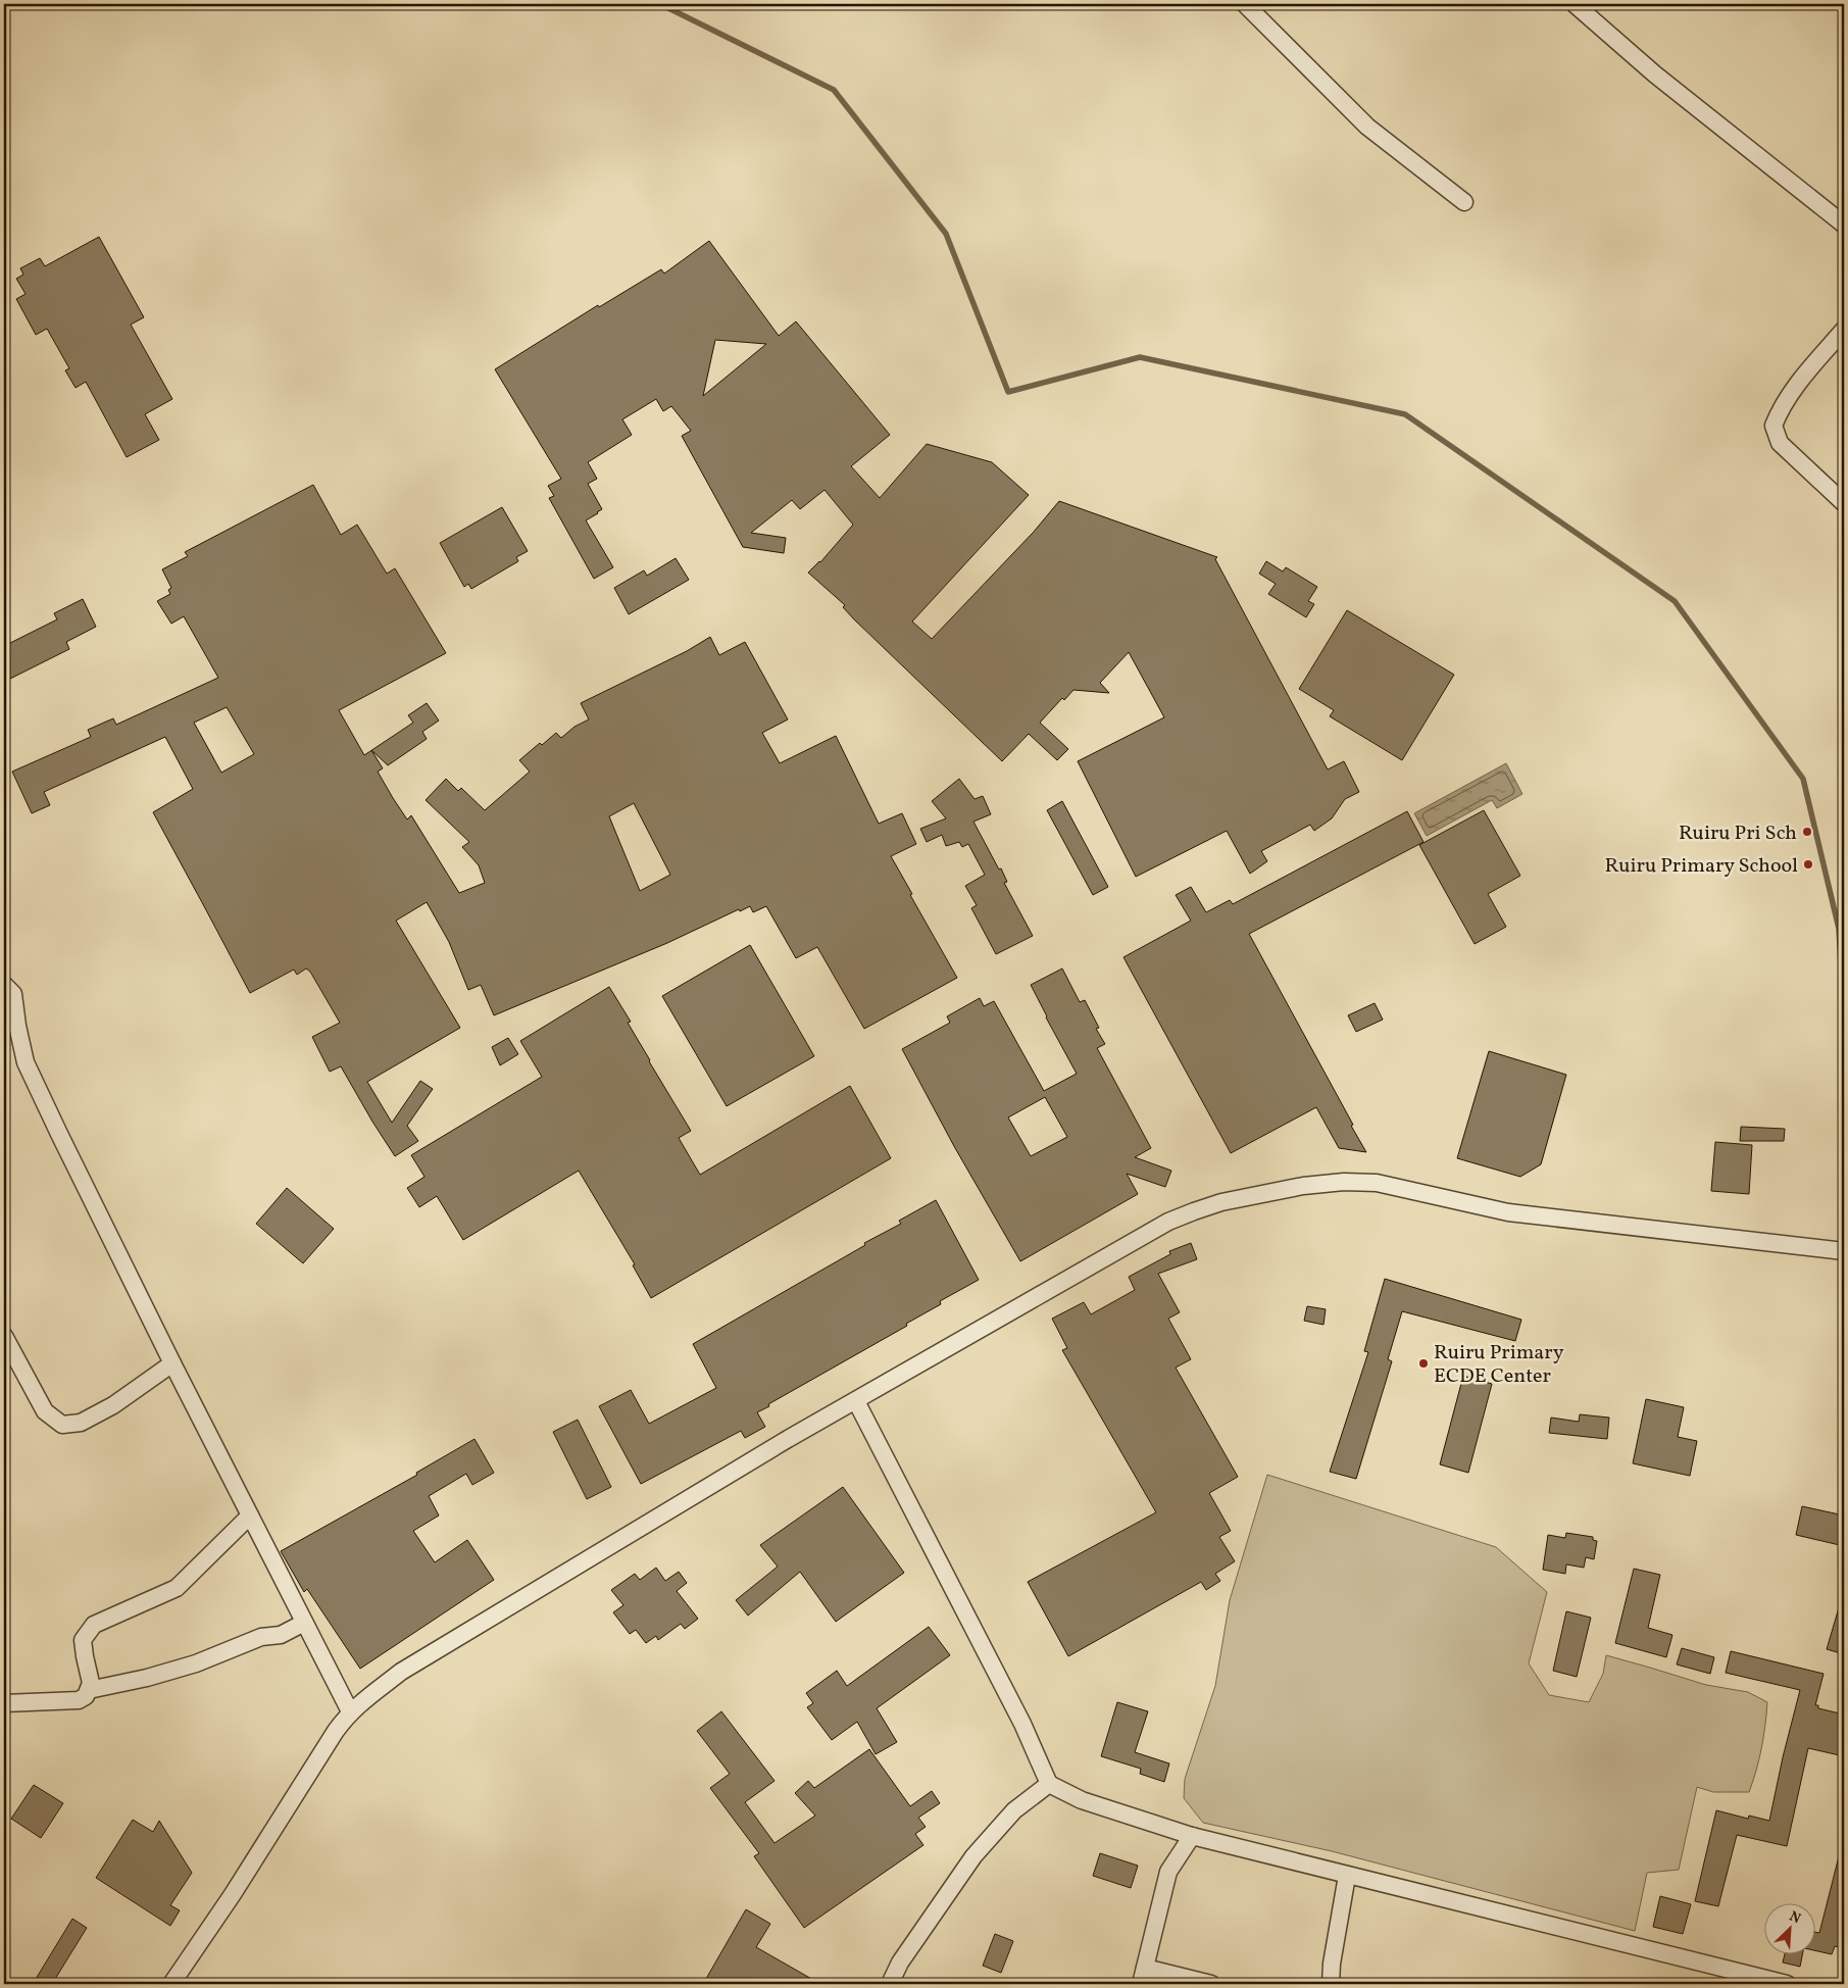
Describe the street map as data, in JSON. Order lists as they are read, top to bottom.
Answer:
{
  "places": ["Ruiru Pri Sch", "Ruiru Primary School", "Ruiru Primary ECDE Center"],
  "north": "top right"
}
